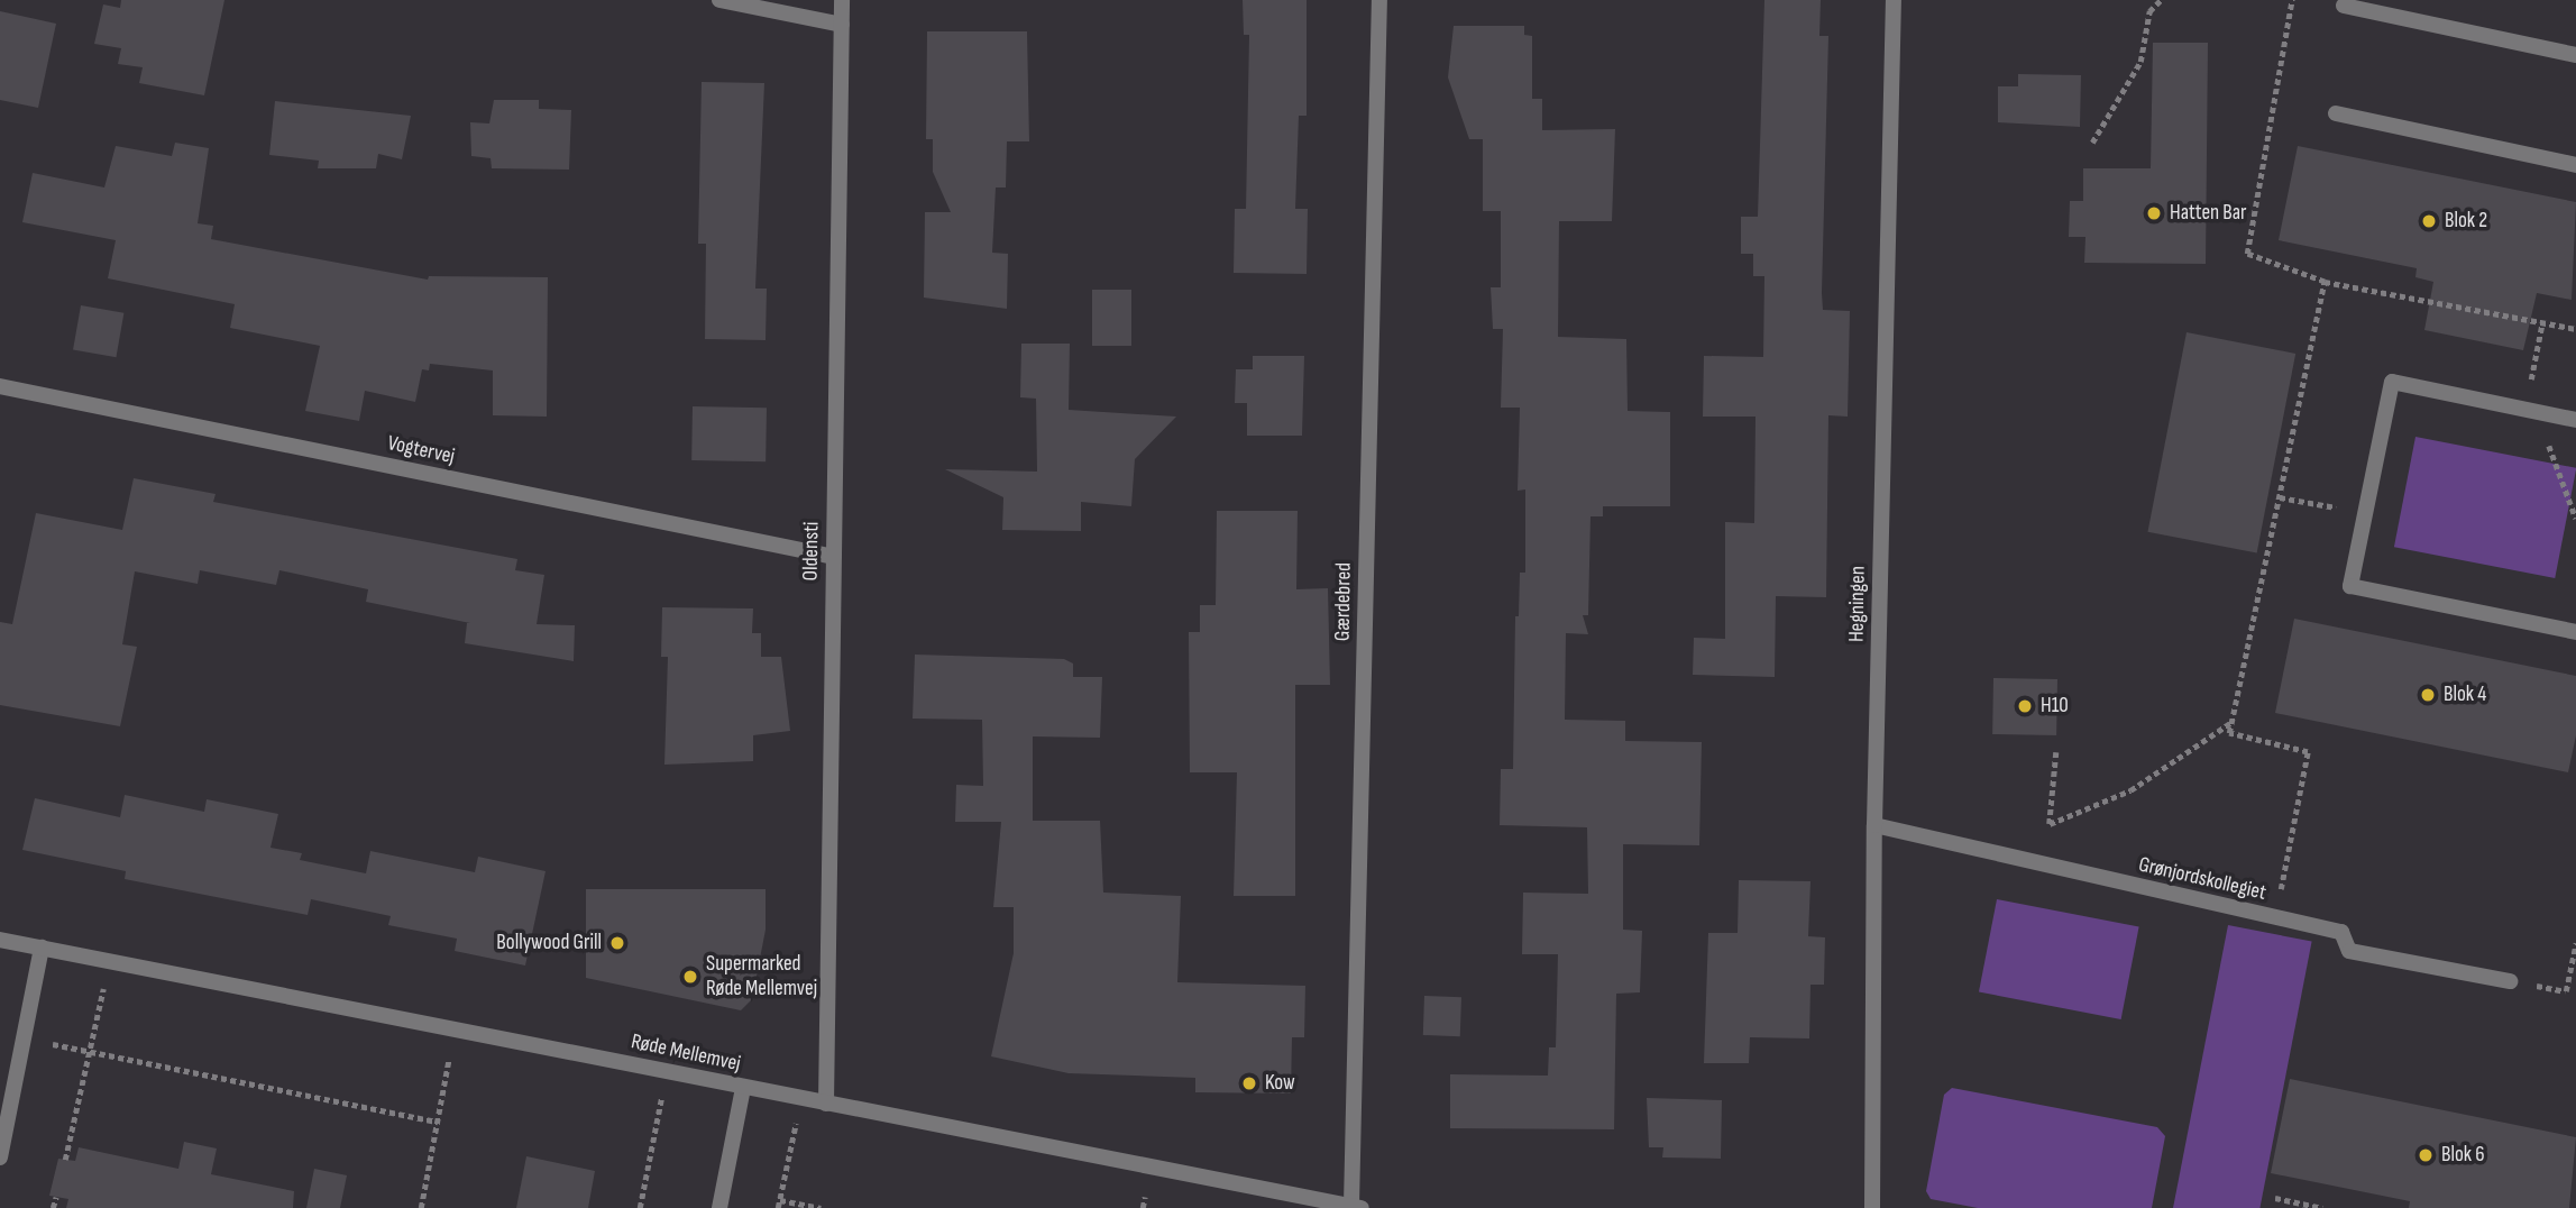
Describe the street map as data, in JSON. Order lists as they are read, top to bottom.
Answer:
{
  "streets": {
    "street": [
      "Vogtervej",
      "Oldensti",
      "Gærdebred",
      "Hegningen",
      "Grønjordskollegiet",
      "Røde Mellemvej"
    ]
  },
  "crossings": [
    ["Vogtervej", "Oldensti"],
    ["Oldensti", "Røde Mellemvej"],
    ["Gærdebred", "Røde Mellemvej"],
    ["Hegningen", "Grønjordskollegiet"]
  ],
  "places": [
    "Hatten Bar",
    "Blok 2",
    "Blok 4",
    "H10",
    "Bollywood Grill",
    "Supermarked Røde Mellemvej",
    "Kow",
    "Blok 6"
  ]
}
